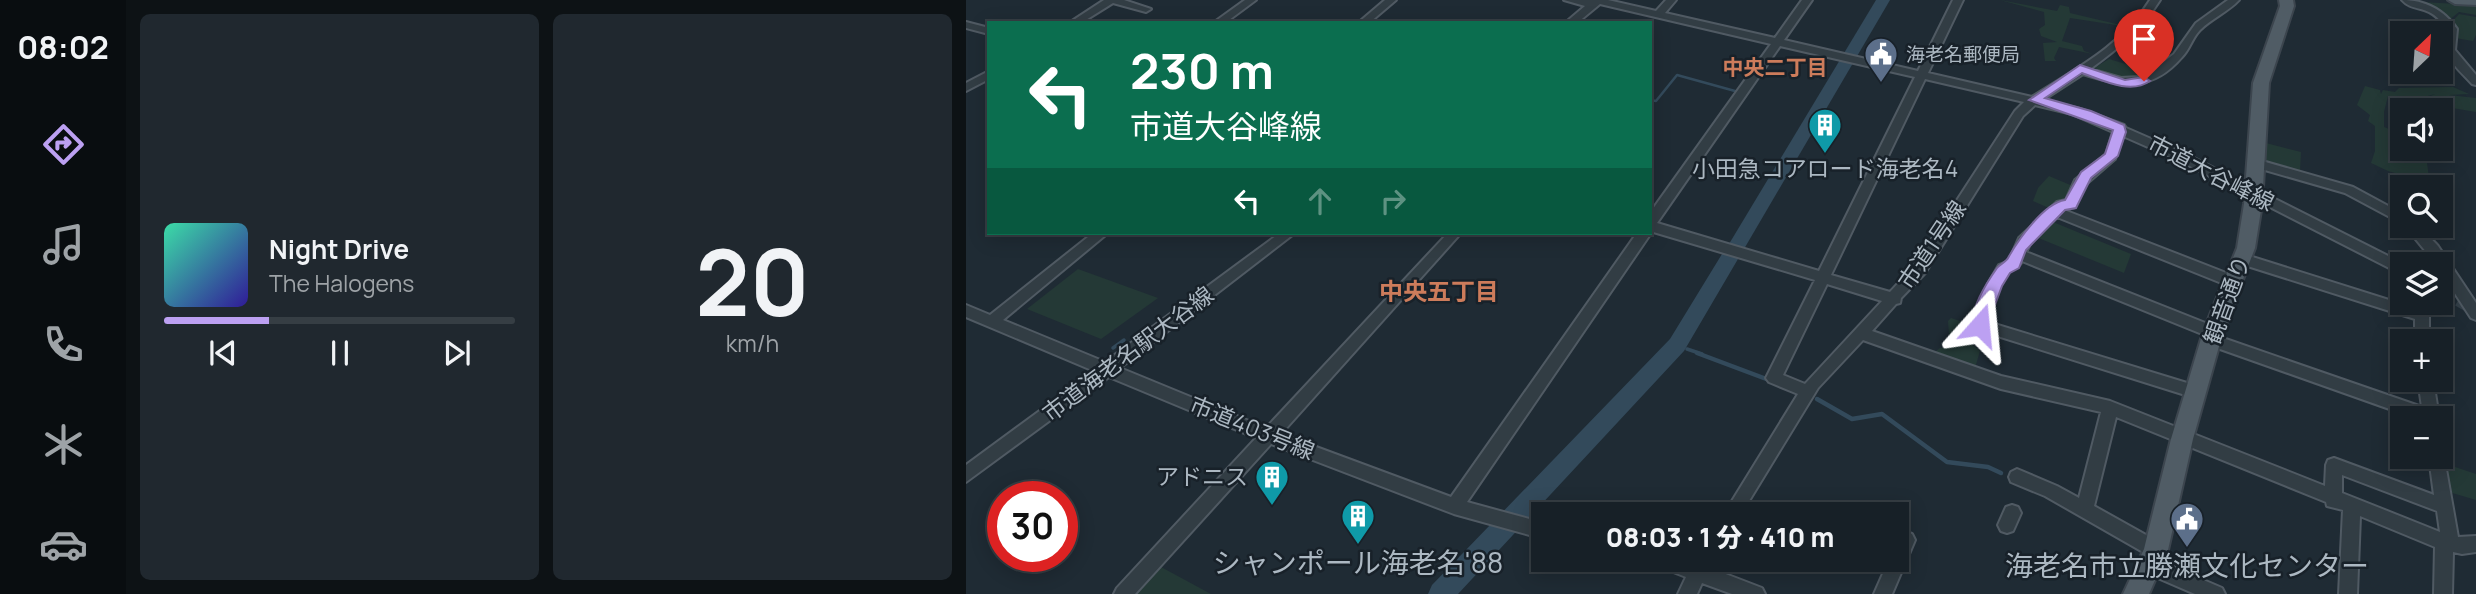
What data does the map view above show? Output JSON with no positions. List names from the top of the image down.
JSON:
{
  "streets": {
    "main road": ["観音通り"],
    "street": [
      "市道大谷峰線",
      "市道1号線",
      "市道海老名駅大谷線",
      "市道403号線"
    ]
  },
  "crossings": [
    ["市道大谷峰線", "市道1号線"],
    ["市道大谷峰線", "観音通り"],
    ["市道海老名駅大谷線", "市道403号線"]
  ],
  "districts": ["中央二丁目", "中央五丁目"],
  "places": {
    "public building": ["海老名郵便局", "海老名市立勝瀬文化センター"],
    "building": ["小田急コアロード海老名4", "アドニス", "シャンポール海老名'88"]
  },
  "north": "top right",
  "page": {
    "tabs": "08:02",
    "tile": ["20", "km/h"],
    "map_buttons": ["+", "−"],
    "turn": ["230 m", "市道大谷峰線"],
    "song": ["Night Drive", "The Halogens"],
    "limit": "30",
    "trip": "08:03 · 1 分 · 410 m"
  }
}
